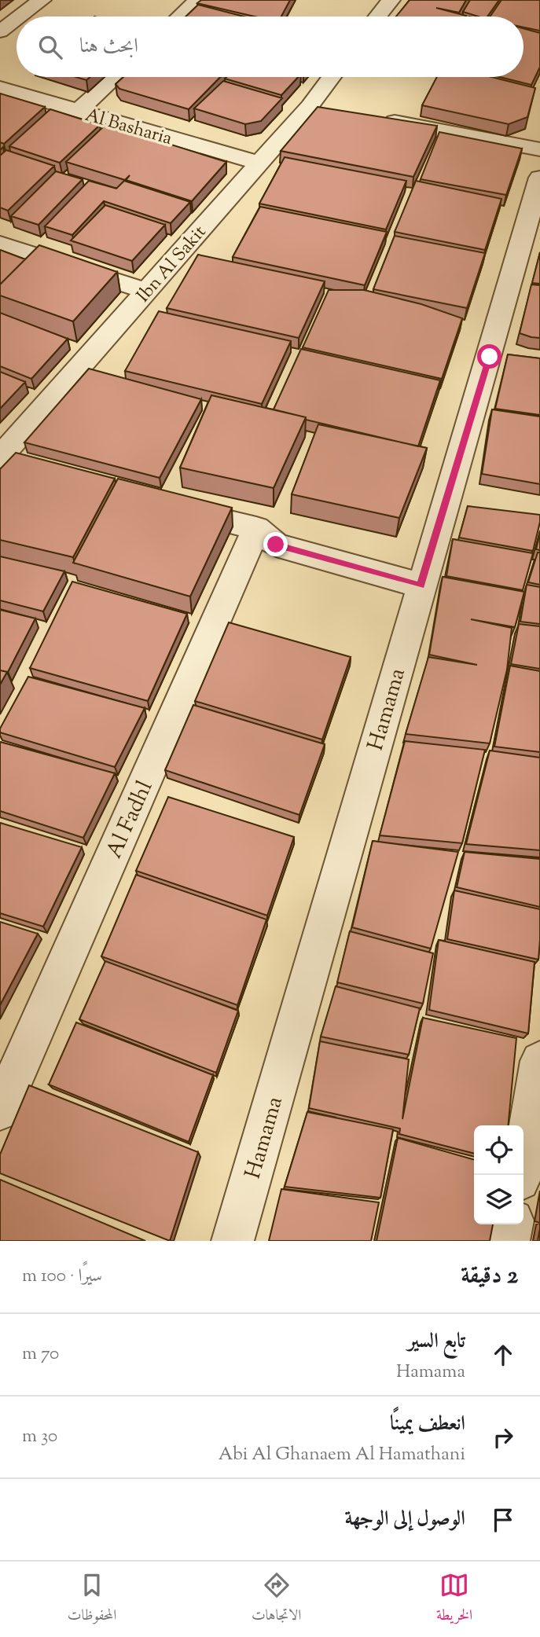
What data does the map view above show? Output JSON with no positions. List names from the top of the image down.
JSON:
{
  "streets": {
    "street": [
      "Al Basharia",
      "Ibn Al Sakit",
      "Hamama",
      "Al Fadhl"
    ]
  },
  "crossings": [
    ["Al Basharia", "Ibn Al Sakit"]
  ],
  "page": {
    "search": "ابحث هنا",
    "heading": ["2 دقيقة", "سيرًا · 100 m"],
    "list": [
      ["تابع السير", "Hamama", "70 m"],
      ["انعطف يمينًا", "Abi Al Ghanaem Al Hamathani", "30 m"],
      "الوصول إلى الوجهة"
    ],
    "nav": ["الخريطة", "الاتجاهات", "المحفوظات"]
  }
}
